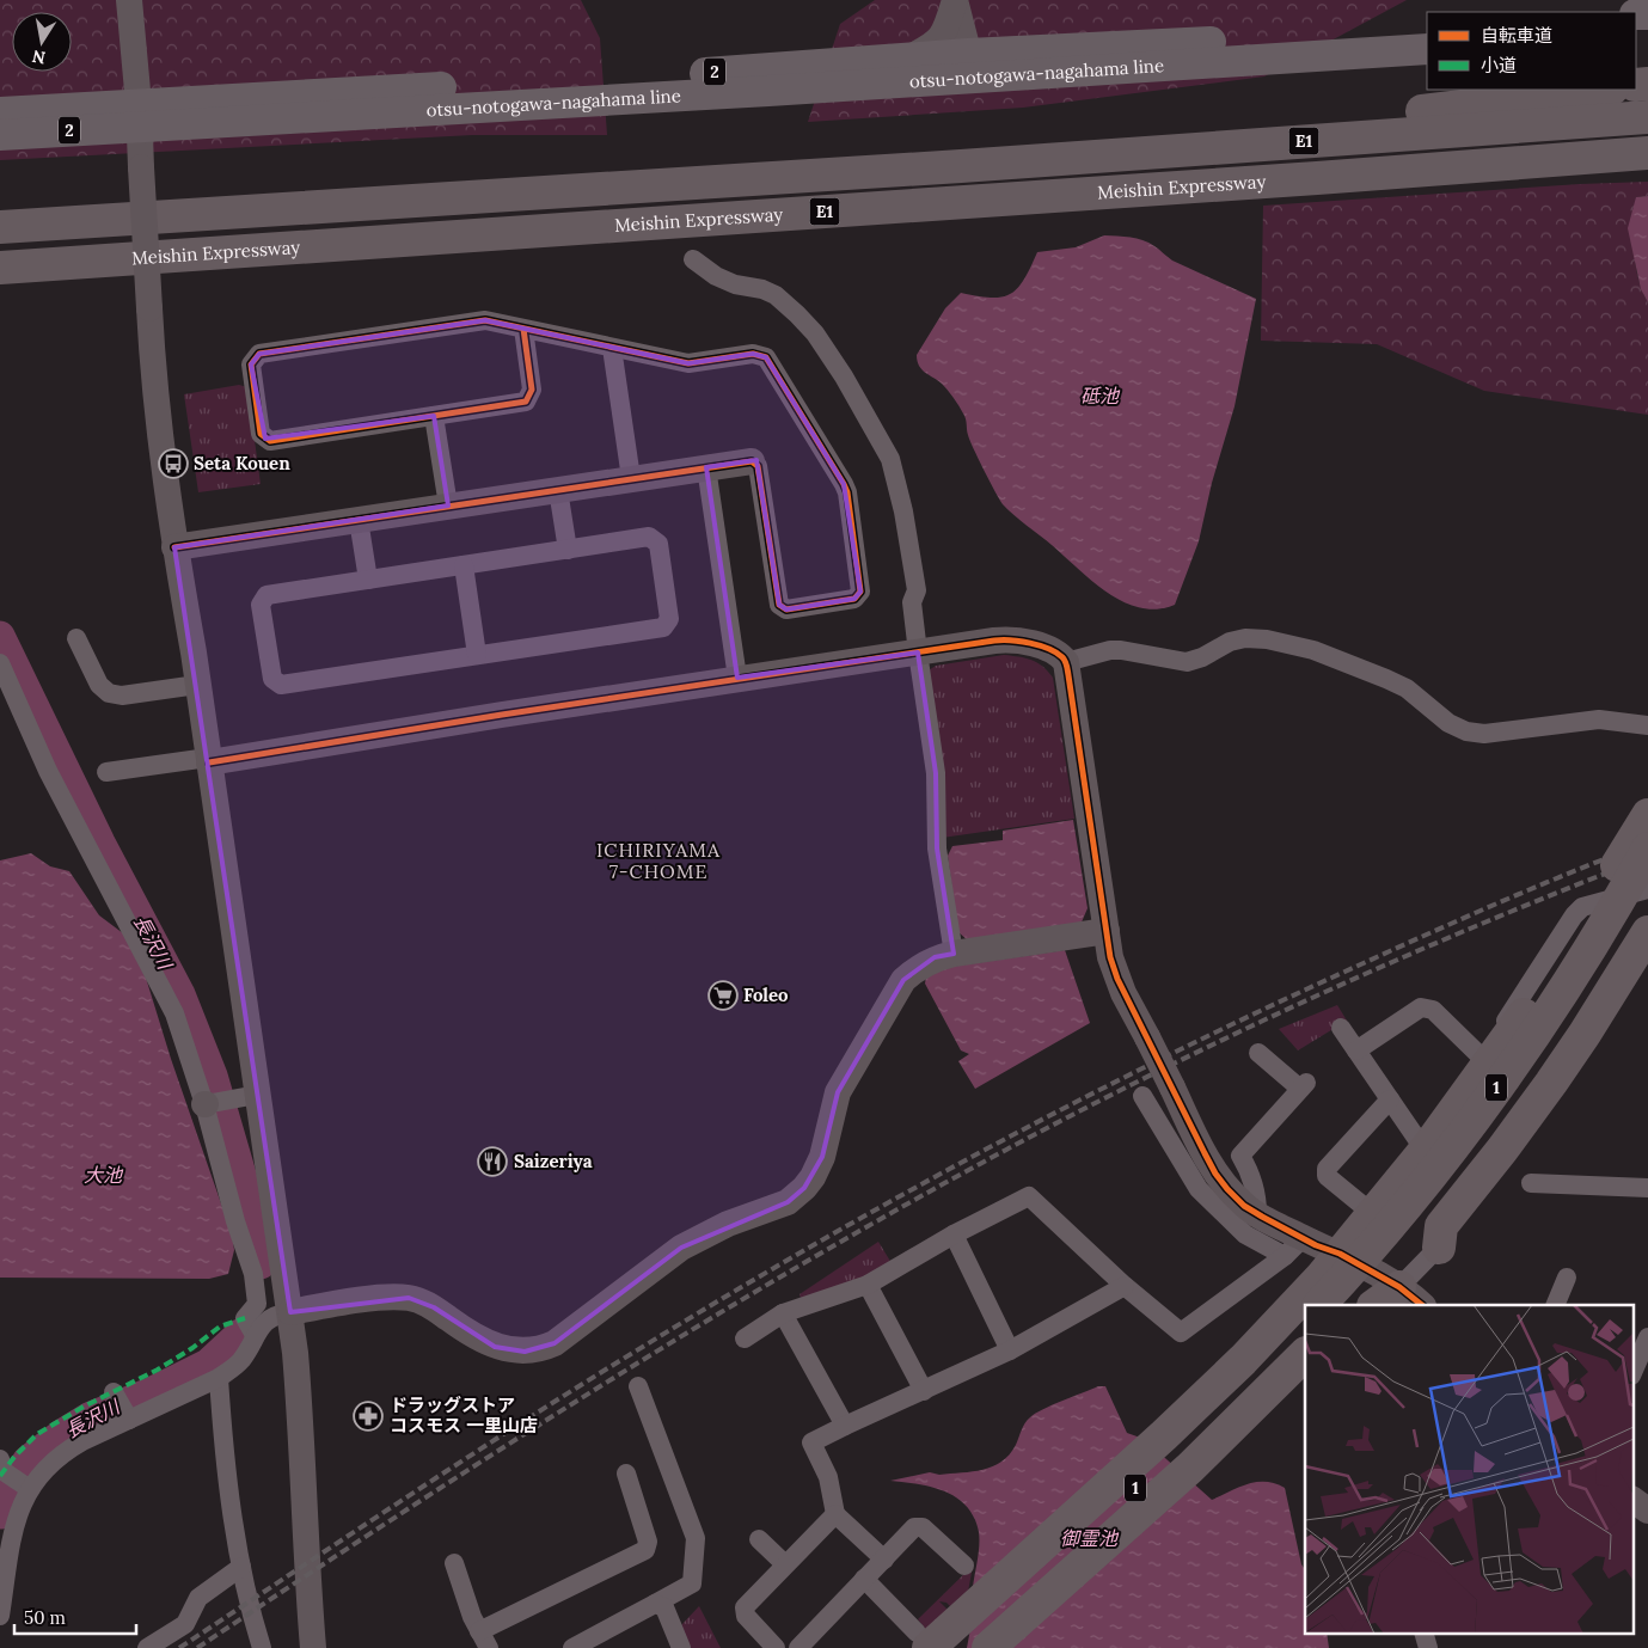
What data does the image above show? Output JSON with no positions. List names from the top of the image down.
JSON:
{
  "streets": {
    "highway": ["E1", "Meishin Expressway", "1"],
    "main road": ["2", "otsu-notogawa-nagahama line"]
  },
  "districts": ["ICHIRIYAMA 7-CHOME"],
  "water": [
    "砥池",
    "長沢川",
    "大池",
    "御霊池"
  ],
  "places": {
    "bus stop": ["Seta Kouen"],
    "supermarket": ["Foleo"],
    "restaurant": ["Saizeriya"],
    "pharmacy": ["ドラッグストア コスモス 一里山店"]
  },
  "legend": ["自転車道", "小道"],
  "scale_bar": "50 m",
  "north": "bottom"
}
